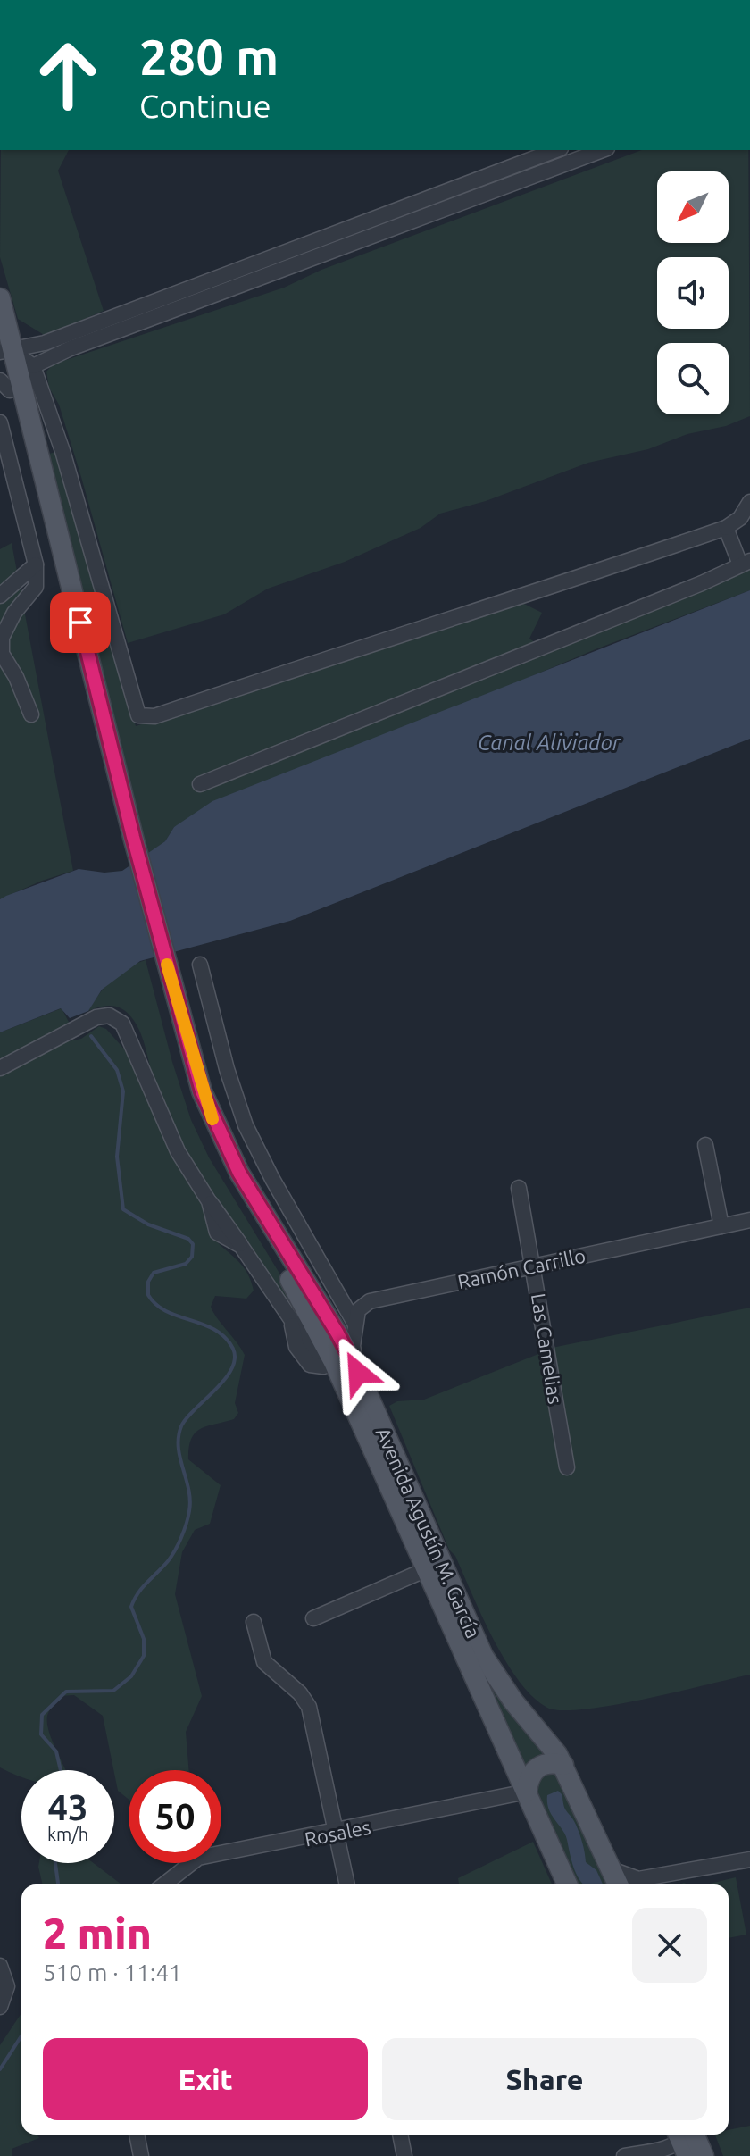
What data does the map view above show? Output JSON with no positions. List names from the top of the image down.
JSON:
{
  "streets": {
    "main road": ["Avenida Agustín M. García"],
    "street": ["Ramón Carrillo", "Las Camelias", "Rosales"]
  },
  "crossings": [
    ["Ramón Carrillo", "Las Camelias"],
    ["Avenida Agustín M. García", "Rosales"]
  ],
  "water": ["Canal Aliviador"],
  "north": "bottom left",
  "page": {
    "turn": ["280 m", "Continue"],
    "speed": "43 km/h",
    "limit": "50",
    "heading": ["2 min", "510 m · 11:41"],
    "buttons": ["Exit", "Share"]
  }
}
